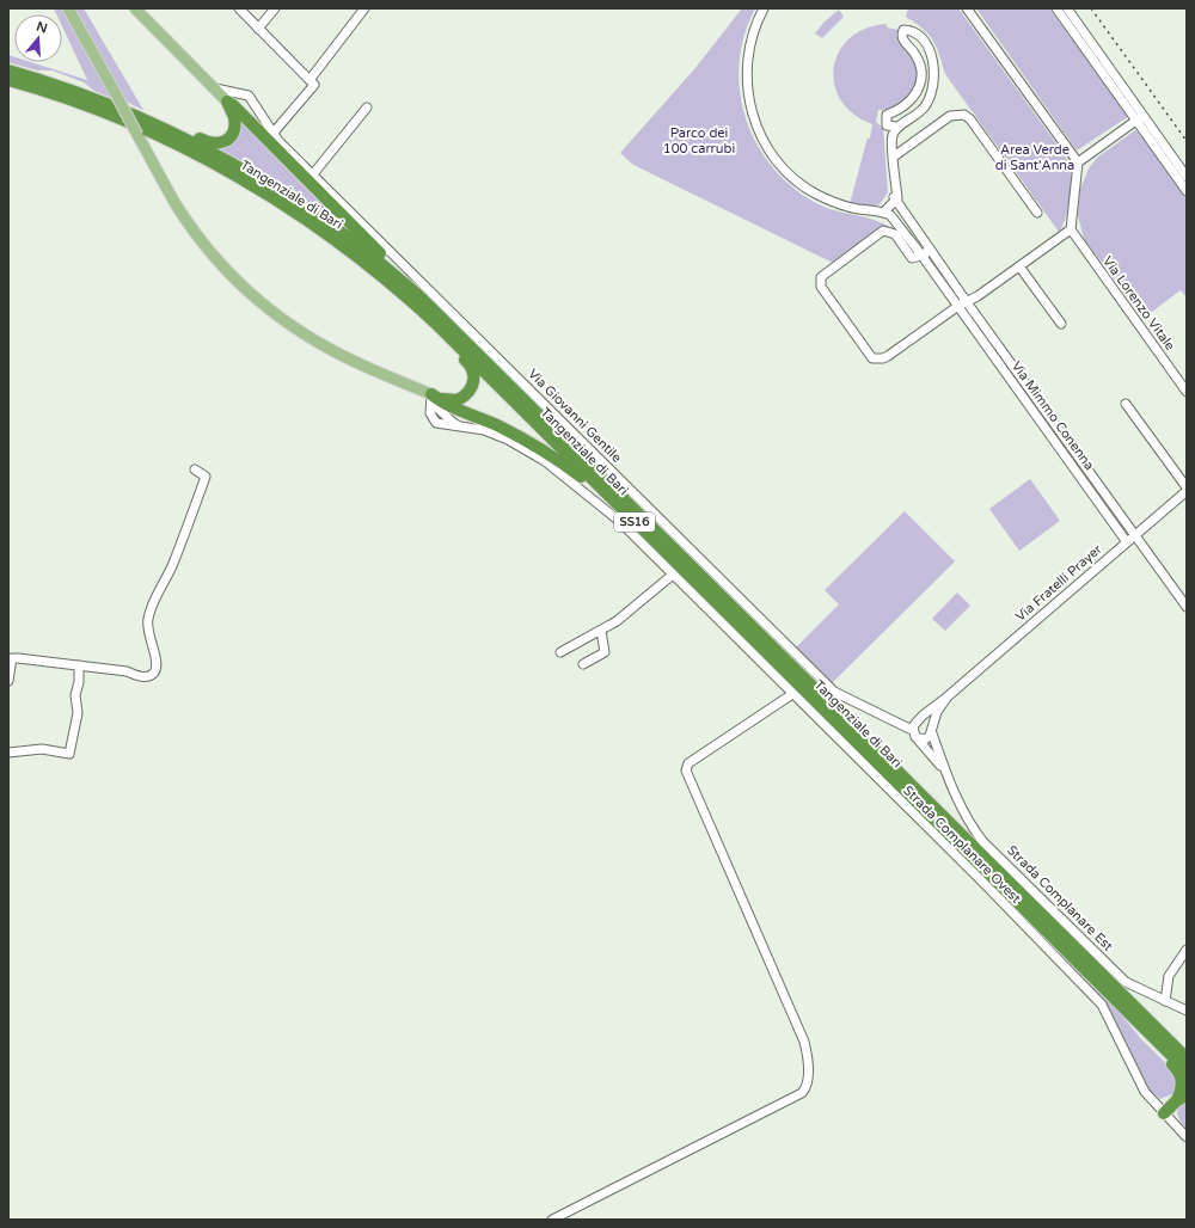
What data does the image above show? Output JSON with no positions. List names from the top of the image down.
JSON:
{
  "streets": {
    "highway": ["Tangenziale di Bari", "SS16"],
    "street": [
      "Via Lorenzo Vitale",
      "Via Giovanni Gentile",
      "Via Mimmo Conenna",
      "Via Fratelli Prayer",
      "Strada Complanare Ovest",
      "Strada Complanare Est"
    ]
  },
  "crossings": [
    ["Tangenziale di Bari", "SS16"],
    ["Via Giovanni Gentile", "Via Fratelli Prayer"],
    ["Via Giovanni Gentile", "Strada Complanare Est"],
    ["Via Mimmo Conenna", "Via Fratelli Prayer"],
    ["SS16", "Strada Complanare Ovest"],
    ["Via Fratelli Prayer", "Strada Complanare Est"]
  ],
  "parks": ["Parco dei 100 carrubi", "Area Verde di Sant'Anna"],
  "north": "top"
}
